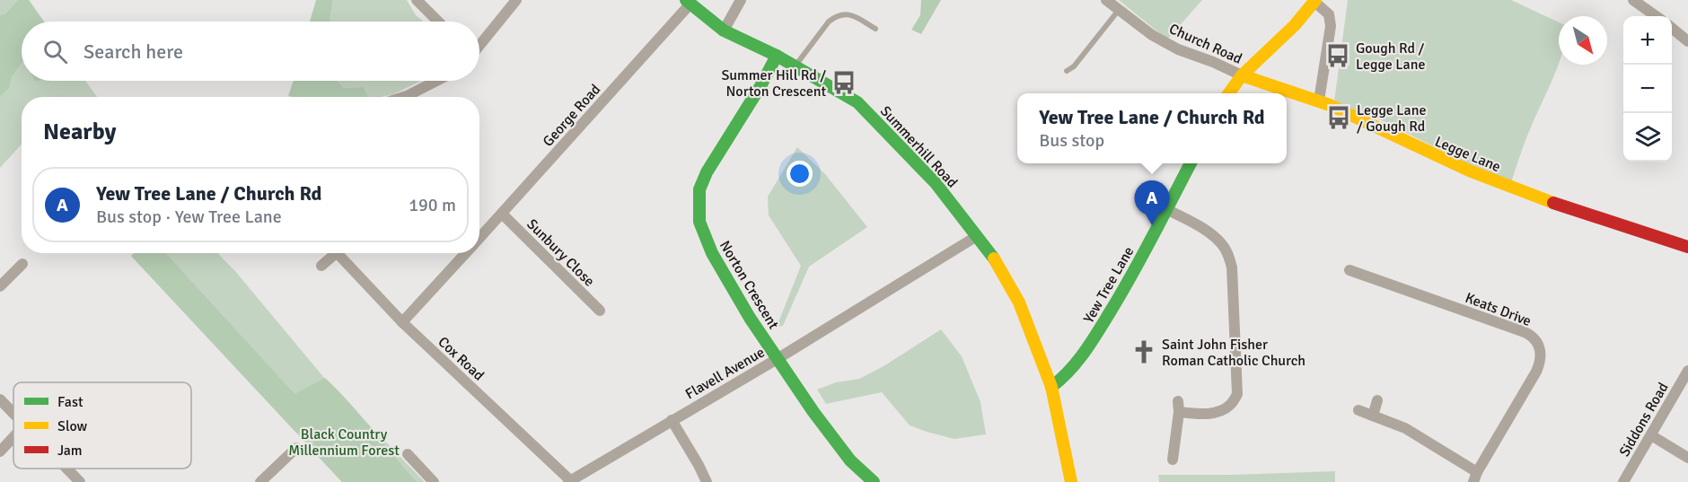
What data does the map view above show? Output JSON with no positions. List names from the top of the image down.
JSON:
{
  "streets": {
    "main road": [
      "Summerhill Road",
      "Legge Lane",
      "Norton Crescent",
      "Yew Tree Lane"
    ],
    "street": [
      "Church Road",
      "George Road",
      "Sunbury Close",
      "Keats Drive",
      "Cox Road",
      "Flavell Avenue",
      "Siddons Road"
    ]
  },
  "crossings": [
    ["Church Road", "Legge Lane"],
    ["George Road", "Summerhill Road"],
    ["George Road", "Sunbury Close"],
    ["George Road", "Cox Road"],
    ["Summerhill Road", "Norton Crescent"],
    ["Summerhill Road", "Yew Tree Lane"],
    ["Summerhill Road", "Flavell Avenue"],
    ["Norton Crescent", "Flavell Avenue"],
    ["Cox Road", "Flavell Avenue"]
  ],
  "parks": ["Black Country Millennium Forest"],
  "places": {
    "bus stop": ["Gough Rd / Legge Lane", "Summer Hill Rd / Norton Crescent", "Legge Lane / Gough Rd"],
    "church": ["Saint John Fisher Roman Catholic Church"]
  },
  "legend": ["Fast", "Slow", "Jam"],
  "north": "bottom right",
  "page": {
    "map_buttons": ["+", "−"],
    "search": "Search here",
    "popup": ["Yew Tree Lane / Church Rd", "Bus stop"],
    "heading": "Nearby",
    "list": [
      {
        "mark": "A",
        "name": "Yew Tree Lane / Church Rd",
        "note": "Bus stop · Yew Tree Lane",
        "value": "190 m"
      }
    ],
    "pins": "A"
  }
}
